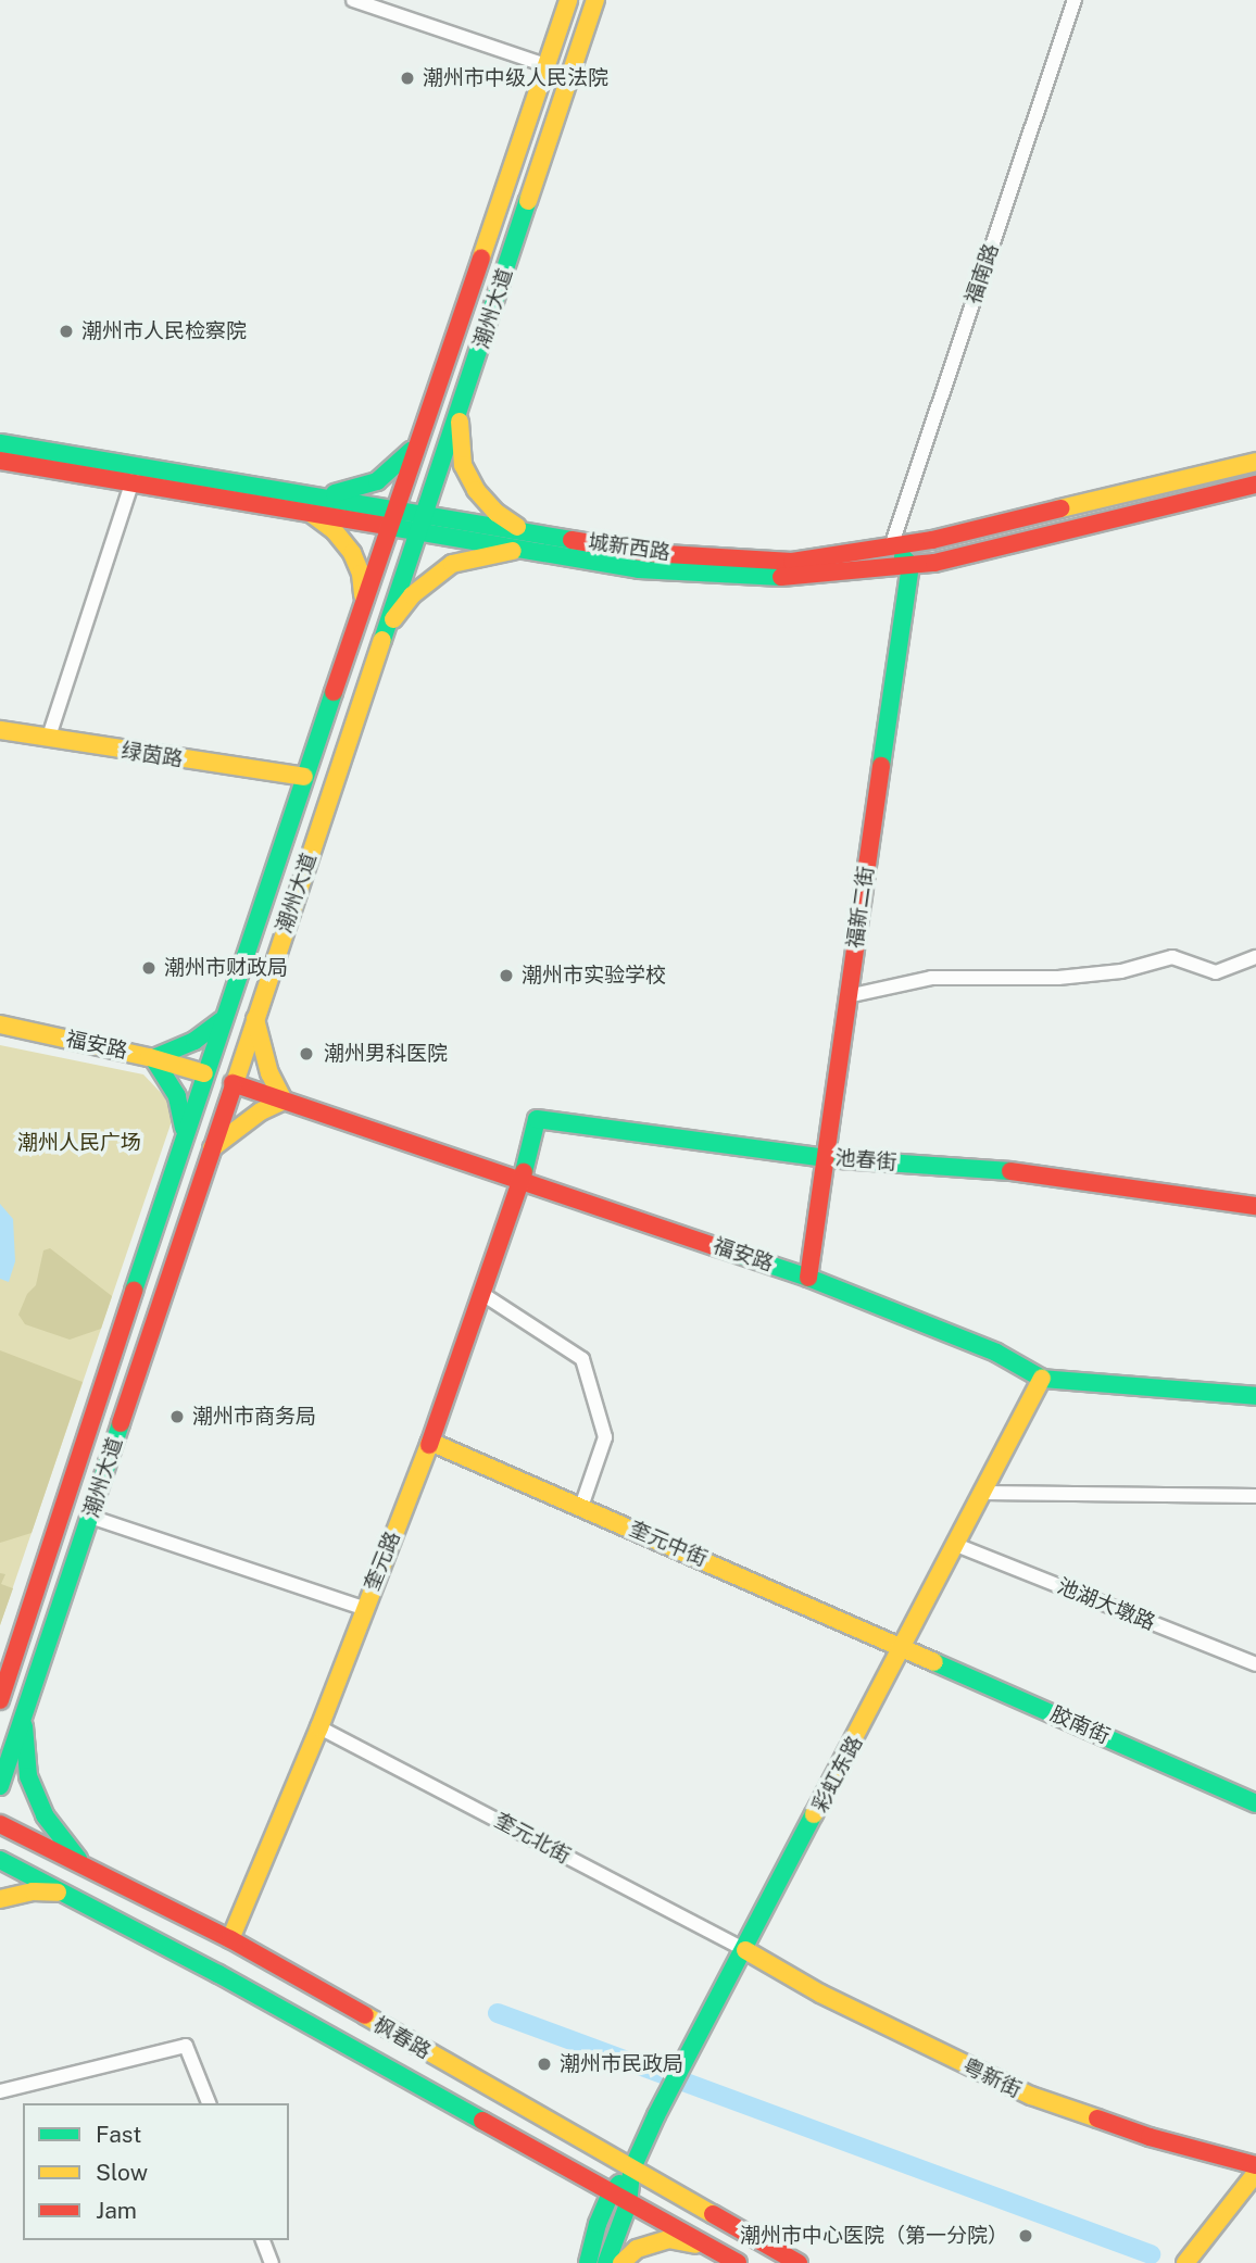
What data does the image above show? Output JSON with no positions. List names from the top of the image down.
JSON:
{
  "streets": {
    "main road": [
      "潮州大道",
      "城新西路",
      "绿茵路",
      "福新二街",
      "福安路",
      "池春街",
      "奎元中街",
      "奎元路",
      "胶南街",
      "彩虹东路",
      "枫春路",
      "粤新街"
    ],
    "street": ["福南路", "池湖大墩路", "奎元北街"]
  },
  "crossings": [
    ["福南路", "城新西路"],
    ["潮州大道", "城新西路"],
    ["潮州大道", "绿茵路"],
    ["潮州大道", "福安路"],
    ["城新西路", "福新二街"],
    ["福新二街", "福安路"],
    ["福新二街", "池春街"],
    ["福安路", "池春街"],
    ["福安路", "奎元路"],
    ["福安路", "彩虹东路"],
    ["池春街", "奎元路"],
    ["奎元中街", "奎元路"],
    ["奎元中街", "胶南街"],
    ["奎元中街", "彩虹东路"],
    ["奎元路", "奎元北街"],
    ["奎元路", "枫春路"],
    ["池湖大墩路", "彩虹东路"],
    ["胶南街", "彩虹东路"],
    ["彩虹东路", "奎元北街"],
    ["彩虹东路", "枫春路"],
    ["彩虹东路", "粤新街"],
    ["奎元北街", "粤新街"]
  ],
  "parks": ["潮州人民广场"],
  "places": [
    "潮州市中级人民法院",
    "潮州市人民检察院",
    "潮州市财政局",
    "潮州市实验学校",
    "潮州男科医院",
    "潮州市商务局",
    "潮州市民政局",
    "潮州市中心医院（第一分院）"
  ],
  "legend": ["Fast", "Slow", "Jam"]
}
